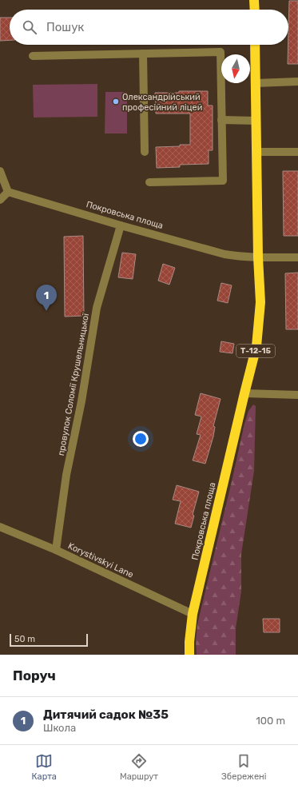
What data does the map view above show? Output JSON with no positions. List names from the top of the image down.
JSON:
{
  "streets": {
    "highway": ["Покровська площа", "Т-12-15"],
    "street": ["провулок Соломії Крушельницької", "Korystivskyi Lane"]
  },
  "crossings": [
    ["Покровська площа", "провулок Соломії Крушельницької"],
    ["Покровська площа", "Korystivskyi Lane"],
    ["провулок Соломії Крушельницької", "Korystivskyi Lane"]
  ],
  "places": ["Олександрійський професійний ліцей"],
  "scale_bar": "50 m",
  "north": "bottom",
  "page": {
    "search": "Пошук",
    "pins": "1",
    "scale": "50 m",
    "heading": "Поруч",
    "list": [
      {
        "mark": "1",
        "name": "Дитячий садок №35",
        "note": "Школа",
        "value": "100 m"
      }
    ],
    "nav": ["Карта", "Маршрут", "Збережені"]
  }
}
